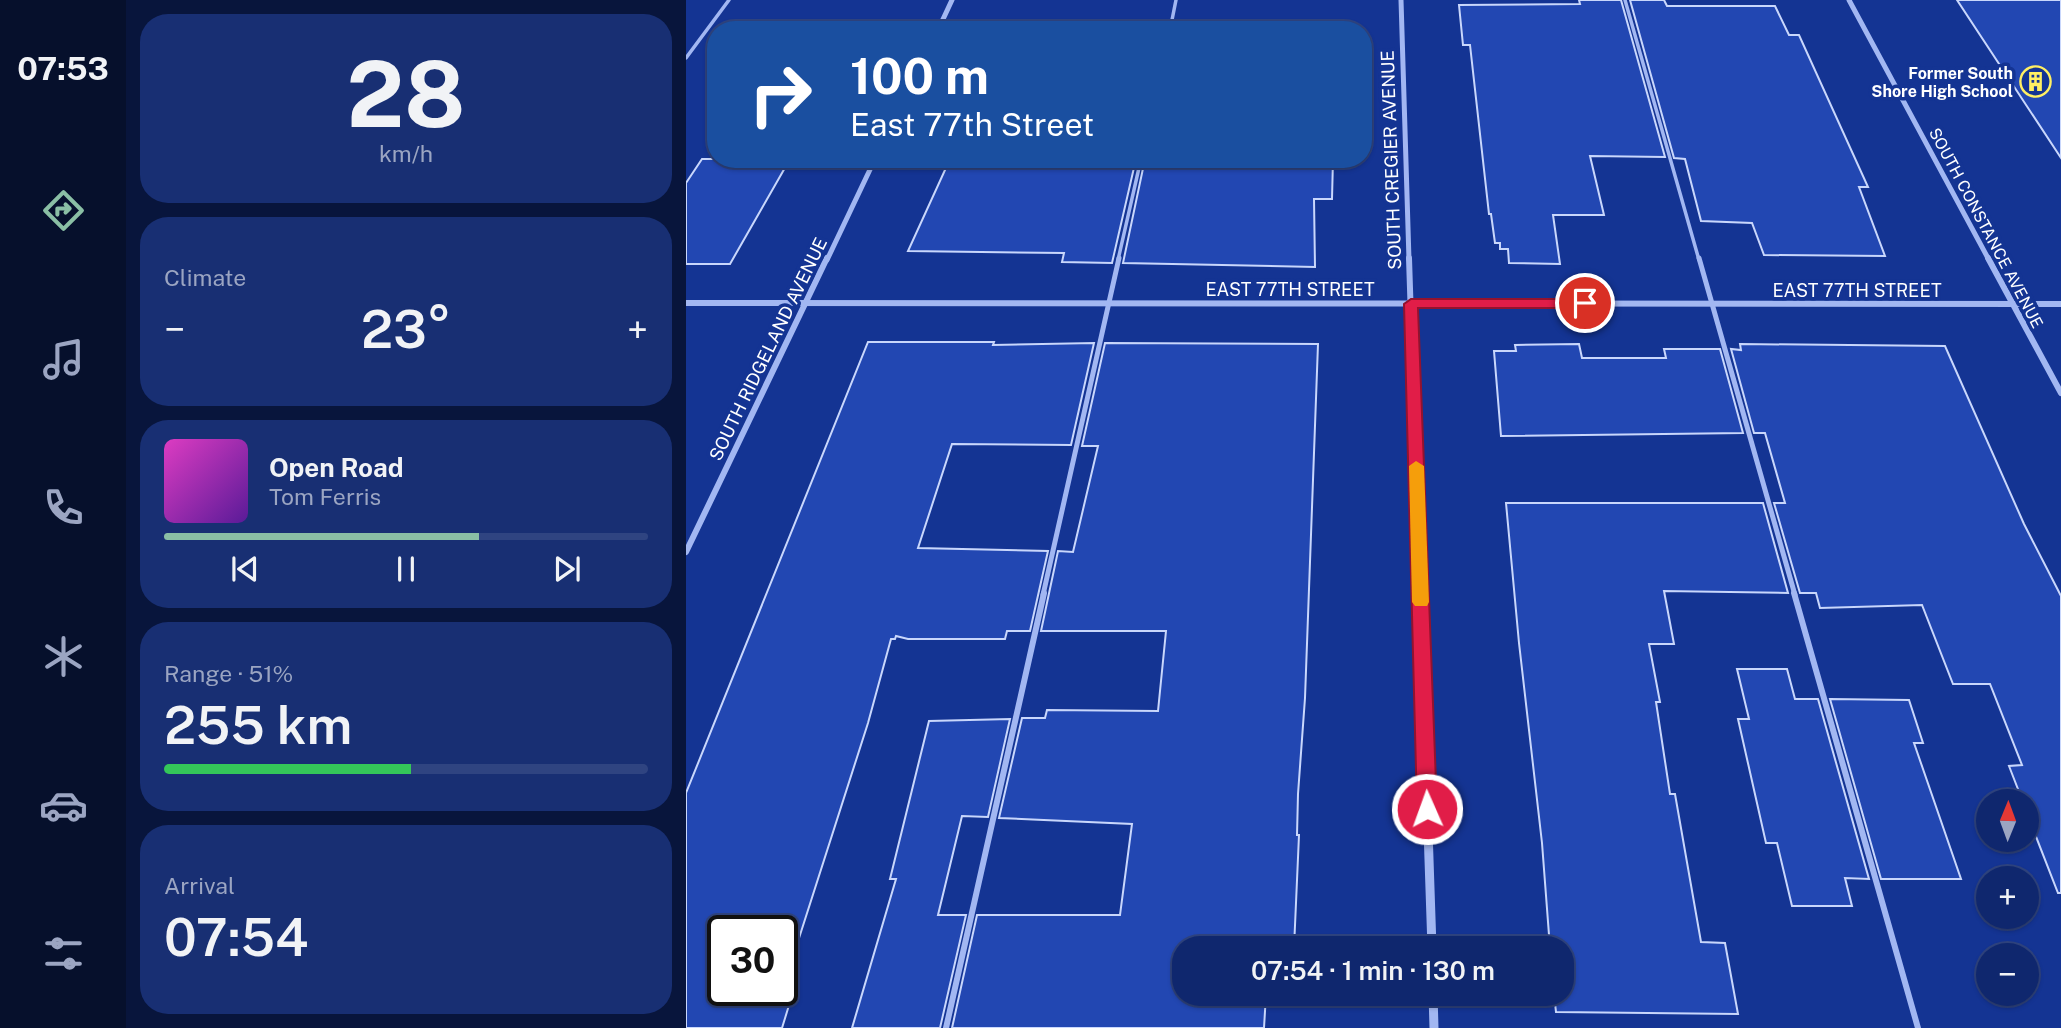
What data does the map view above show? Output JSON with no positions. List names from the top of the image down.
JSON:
{
  "streets": {
    "street": [
      "SOUTH CREGIER AVENUE",
      "SOUTH CONSTANCE AVENUE",
      "EAST 77TH STREET",
      "SOUTH RIDGELAND AVENUE"
    ]
  },
  "crossings": [
    ["SOUTH CREGIER AVENUE", "EAST 77TH STREET"],
    ["SOUTH CONSTANCE AVENUE", "EAST 77TH STREET"],
    ["EAST 77TH STREET", "SOUTH RIDGELAND AVENUE"]
  ],
  "places": {
    "building": ["Former South Shore High School"]
  },
  "north": "top",
  "page": {
    "tabs": "07:53",
    "tile": [
      ["28", "km/h"],
      "Climate",
      ["Range · 51%", "255 km"],
      ["Arrival", "07:54"]
    ],
    "turn": ["100 m", "East 77th Street"],
    "heat": ["−", "23°", "+"],
    "song": ["Open Road", "Tom Ferris"],
    "map_buttons": ["+", "−"],
    "limit": "30",
    "trip": "07:54 · 1 min · 130 m"
  }
}
